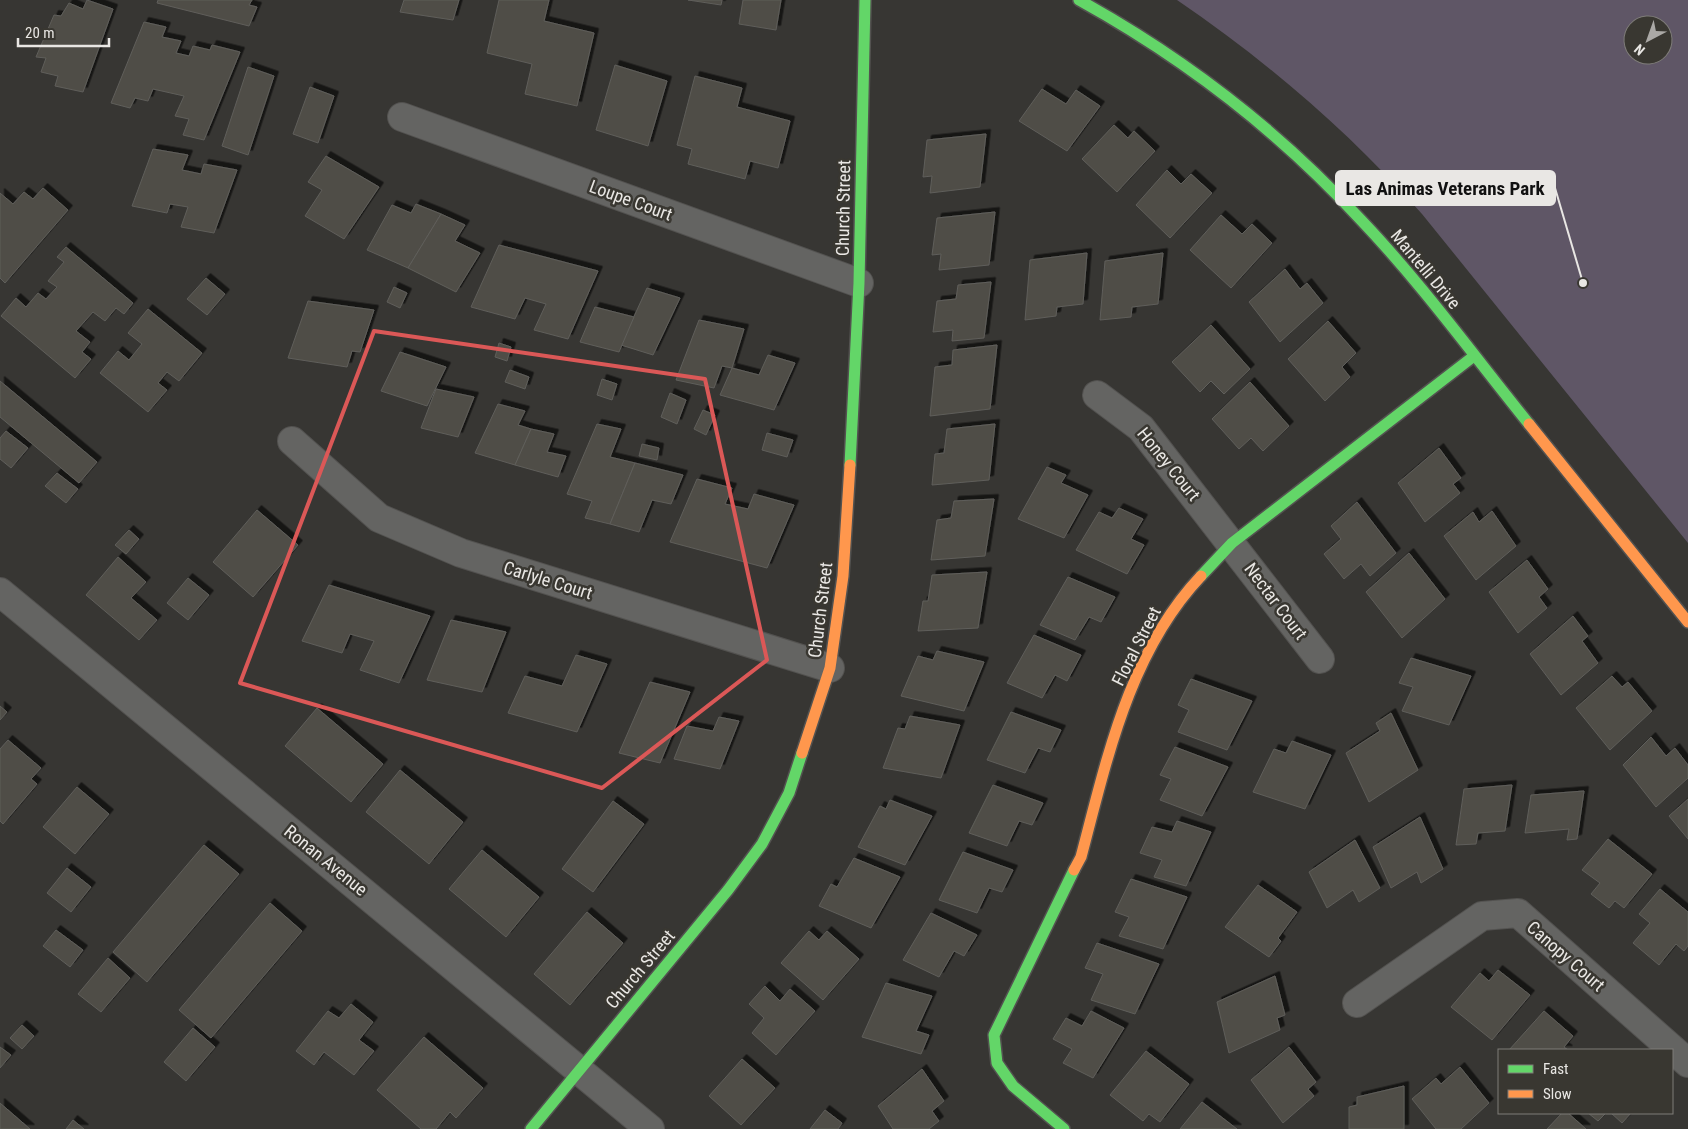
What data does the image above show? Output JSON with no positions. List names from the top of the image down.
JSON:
{
  "streets": {
    "street": [
      "Loupe Court",
      "Church Street",
      "Mantelli Drive",
      "Honey Court",
      "Carlyle Court",
      "Nectar Court",
      "Floral Street",
      "Ronan Avenue",
      "Canopy Court"
    ]
  },
  "crossings": [
    ["Loupe Court", "Church Street"],
    ["Church Street", "Carlyle Court"],
    ["Church Street", "Ronan Avenue"],
    ["Mantelli Drive", "Floral Street"],
    ["Honey Court", "Nectar Court"],
    ["Honey Court", "Floral Street"],
    ["Nectar Court", "Floral Street"]
  ],
  "places": ["Las Animas Veterans Park"],
  "legend": ["Fast", "Slow"],
  "scale_bar": "20 m",
  "north": "bottom left"
}
